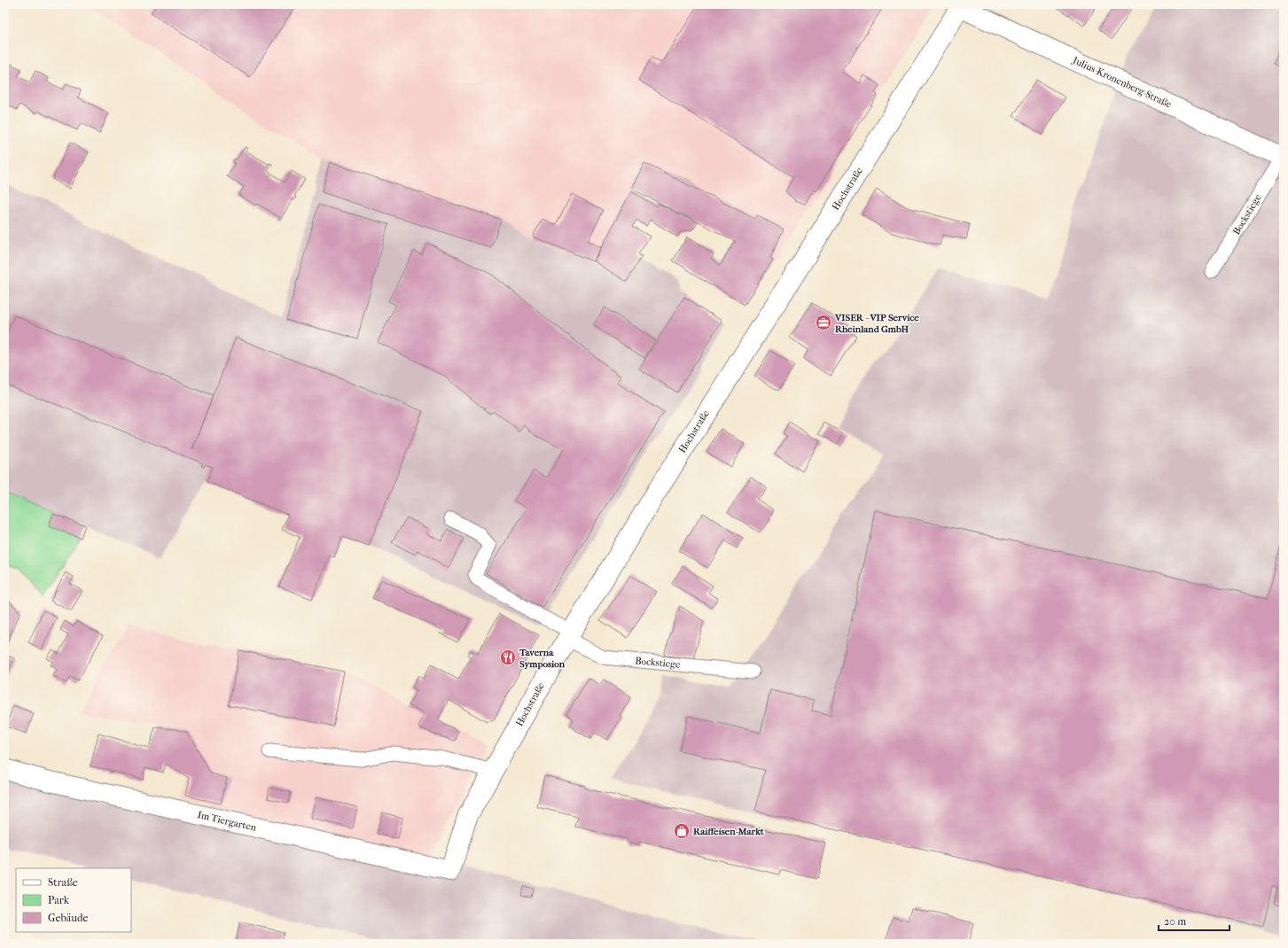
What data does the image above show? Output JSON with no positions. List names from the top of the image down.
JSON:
{
  "streets": {
    "street": ["Julius-Kronenberg-Straße", "Hochstraße", "Im Tiergarten"],
    "lane": ["Bockstiege"]
  },
  "crossings": [
    ["Julius-Kronenberg-Straße", "Hochstraße"],
    ["Julius-Kronenberg-Straße", "Bockstiege"],
    ["Hochstraße", "Bockstiege"],
    ["Hochstraße", "Im Tiergarten"]
  ],
  "places": {
    "office": ["VISER - VIP Service Rheinland GmbH"],
    "restaurant": ["Taverna Symposion"],
    "shop": ["Raiffeisen-Markt"]
  },
  "legend": ["Straße", "Park", "Gebäude"],
  "scale_bar": "20 m"
}
